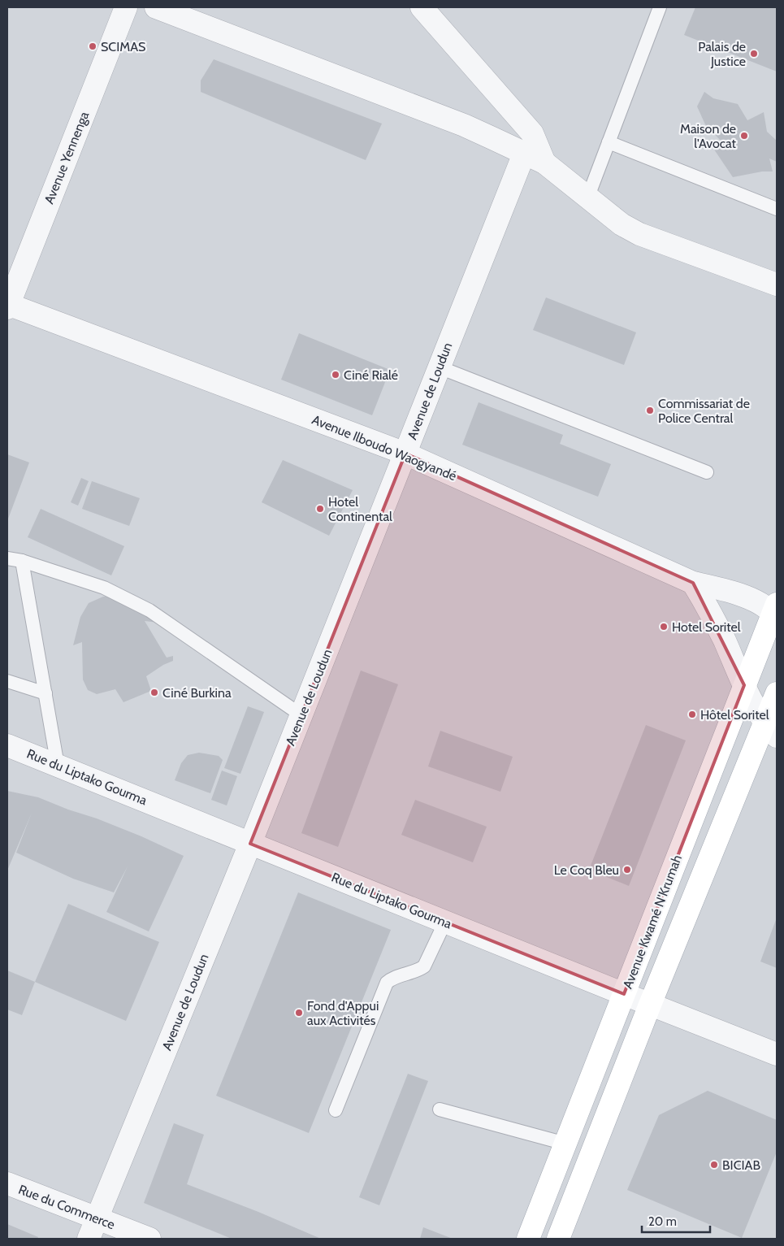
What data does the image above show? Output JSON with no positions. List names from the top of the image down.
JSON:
{
  "streets": {
    "main road": ["Avenue Kwamé N'Krumah"],
    "street": [
      "Avenue Yennenga",
      "Avenue de Loudun",
      "Avenue Ilboudo Waogyandé",
      "Rue du Liptako Gourma",
      "Rue du Commerce"
    ]
  },
  "crossings": [
    ["Avenue Yennenga", "Avenue Ilboudo Waogyandé"],
    ["Avenue de Loudun", "Avenue Ilboudo Waogyandé"],
    ["Avenue de Loudun", "Rue du Liptako Gourma"],
    ["Avenue de Loudun", "Rue du Commerce"],
    ["Avenue Ilboudo Waogyandé", "Avenue Kwamé N'Krumah"],
    ["Rue du Liptako Gourma", "Avenue Kwamé N'Krumah"]
  ],
  "places": [
    "SCIMAS",
    "Palais de Justice",
    "Maison de l'Avocat",
    "Ciné Rialé",
    "Commissariat de Police Central",
    "Hotel Continental",
    "Hotel Soritel",
    "Ciné Burkina",
    "Hôtel Soritel",
    "Le Coq Bleu",
    "Fond d'Appui aux Activités",
    "BICIAB"
  ],
  "scale_bar": "20 m"
}
